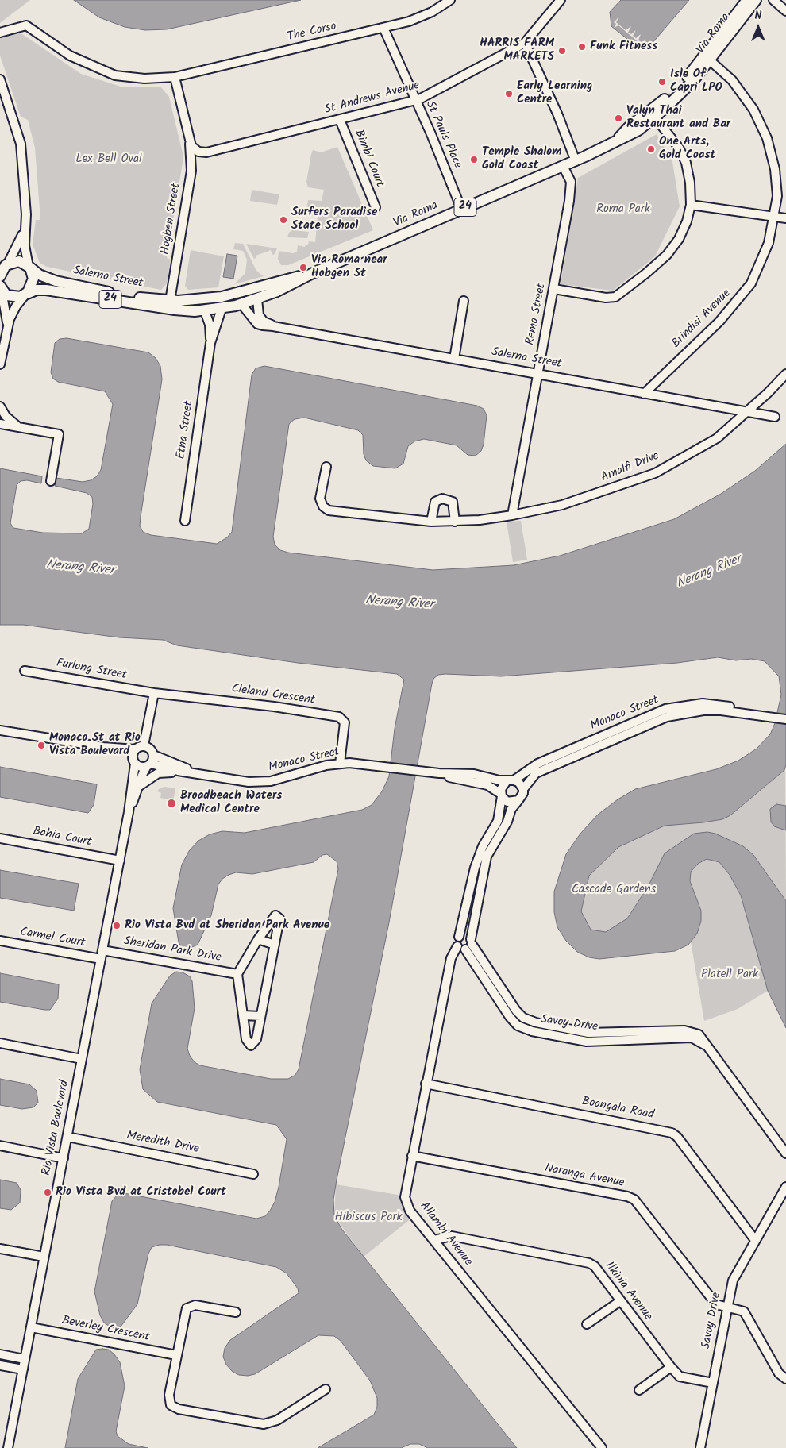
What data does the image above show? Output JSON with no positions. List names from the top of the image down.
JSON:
{
  "streets": {
    "main road": ["Via Roma", "24", "Salerno Street"],
    "street": [
      "The Corso",
      "St Andrews Avenue",
      "St Pauls Place",
      "Bimbi Court",
      "Hogben Street",
      "Remo Street",
      "Brindisi Avenue",
      "Etna Street",
      "Amalfi Drive",
      "Furlong Street",
      "Cleland Crescent",
      "Monaco Street",
      "Bahia Court",
      "Carmel Court",
      "Sheridan Park Drive",
      "Savoy Drive",
      "Boongala Road",
      "Rio Vista Boulevard",
      "Meredith Drive",
      "Naranga Avenue",
      "Allambi Avenue",
      "Ilkinia Avenue",
      "Beverley Crescent"
    ]
  },
  "crossings": [
    ["The Corso", "St Pauls Place"],
    ["Via Roma", "St Pauls Place"],
    ["Via Roma", "Salerno Street"],
    ["Via Roma", "Remo Street"],
    ["Via Roma", "Brindisi Avenue"],
    ["Via Roma", "Etna Street"],
    ["St Andrews Avenue", "St Pauls Place"],
    ["St Andrews Avenue", "Bimbi Court"],
    ["St Andrews Avenue", "Hogben Street"],
    ["24", "Salerno Street"],
    ["Hogben Street", "Salerno Street"],
    ["Salerno Street", "Remo Street"],
    ["Salerno Street", "Brindisi Avenue"],
    ["Salerno Street", "Etna Street"],
    ["Salerno Street", "Amalfi Drive"],
    ["Remo Street", "Amalfi Drive"],
    ["Furlong Street", "Cleland Crescent"],
    ["Cleland Crescent", "Monaco Street"],
    ["Monaco Street", "Rio Vista Boulevard"],
    ["Bahia Court", "Rio Vista Boulevard"],
    ["Carmel Court", "Rio Vista Boulevard"],
    ["Sheridan Park Drive", "Rio Vista Boulevard"],
    ["Savoy Drive", "Boongala Road"],
    ["Savoy Drive", "Naranga Avenue"],
    ["Savoy Drive", "Allambi Avenue"],
    ["Savoy Drive", "Ilkinia Avenue"],
    ["Boongala Road", "Allambi Avenue"],
    ["Rio Vista Boulevard", "Meredith Drive"],
    ["Rio Vista Boulevard", "Beverley Crescent"],
    ["Naranga Avenue", "Allambi Avenue"],
    ["Allambi Avenue", "Ilkinia Avenue"]
  ],
  "water": ["Nerang River"],
  "parks": [
    "Lex Bell Oval",
    "Roma Park",
    "Cascade Gardens",
    "Platell Park",
    "Hibiscus Park"
  ],
  "places": [
    "Funk Fitness",
    "HARRIS FARM MARKETS",
    "Isle Of Capri LPO",
    "Early Learning Centre",
    "Valyn Thai Restaurant and Bar",
    "One Arts, Gold Coast",
    "Temple Shalom Gold Coast",
    "Surfers Paradise State School",
    "Via Roma near Hobgen St",
    "Monaco St at Rio Vista Boulevard",
    "Broadbeach Waters Medical Centre",
    "Rio Vista Bvd at Sheridan Park Avenue",
    "Rio Vista Bvd at Cristobel Court"
  ],
  "north": "top"
}
